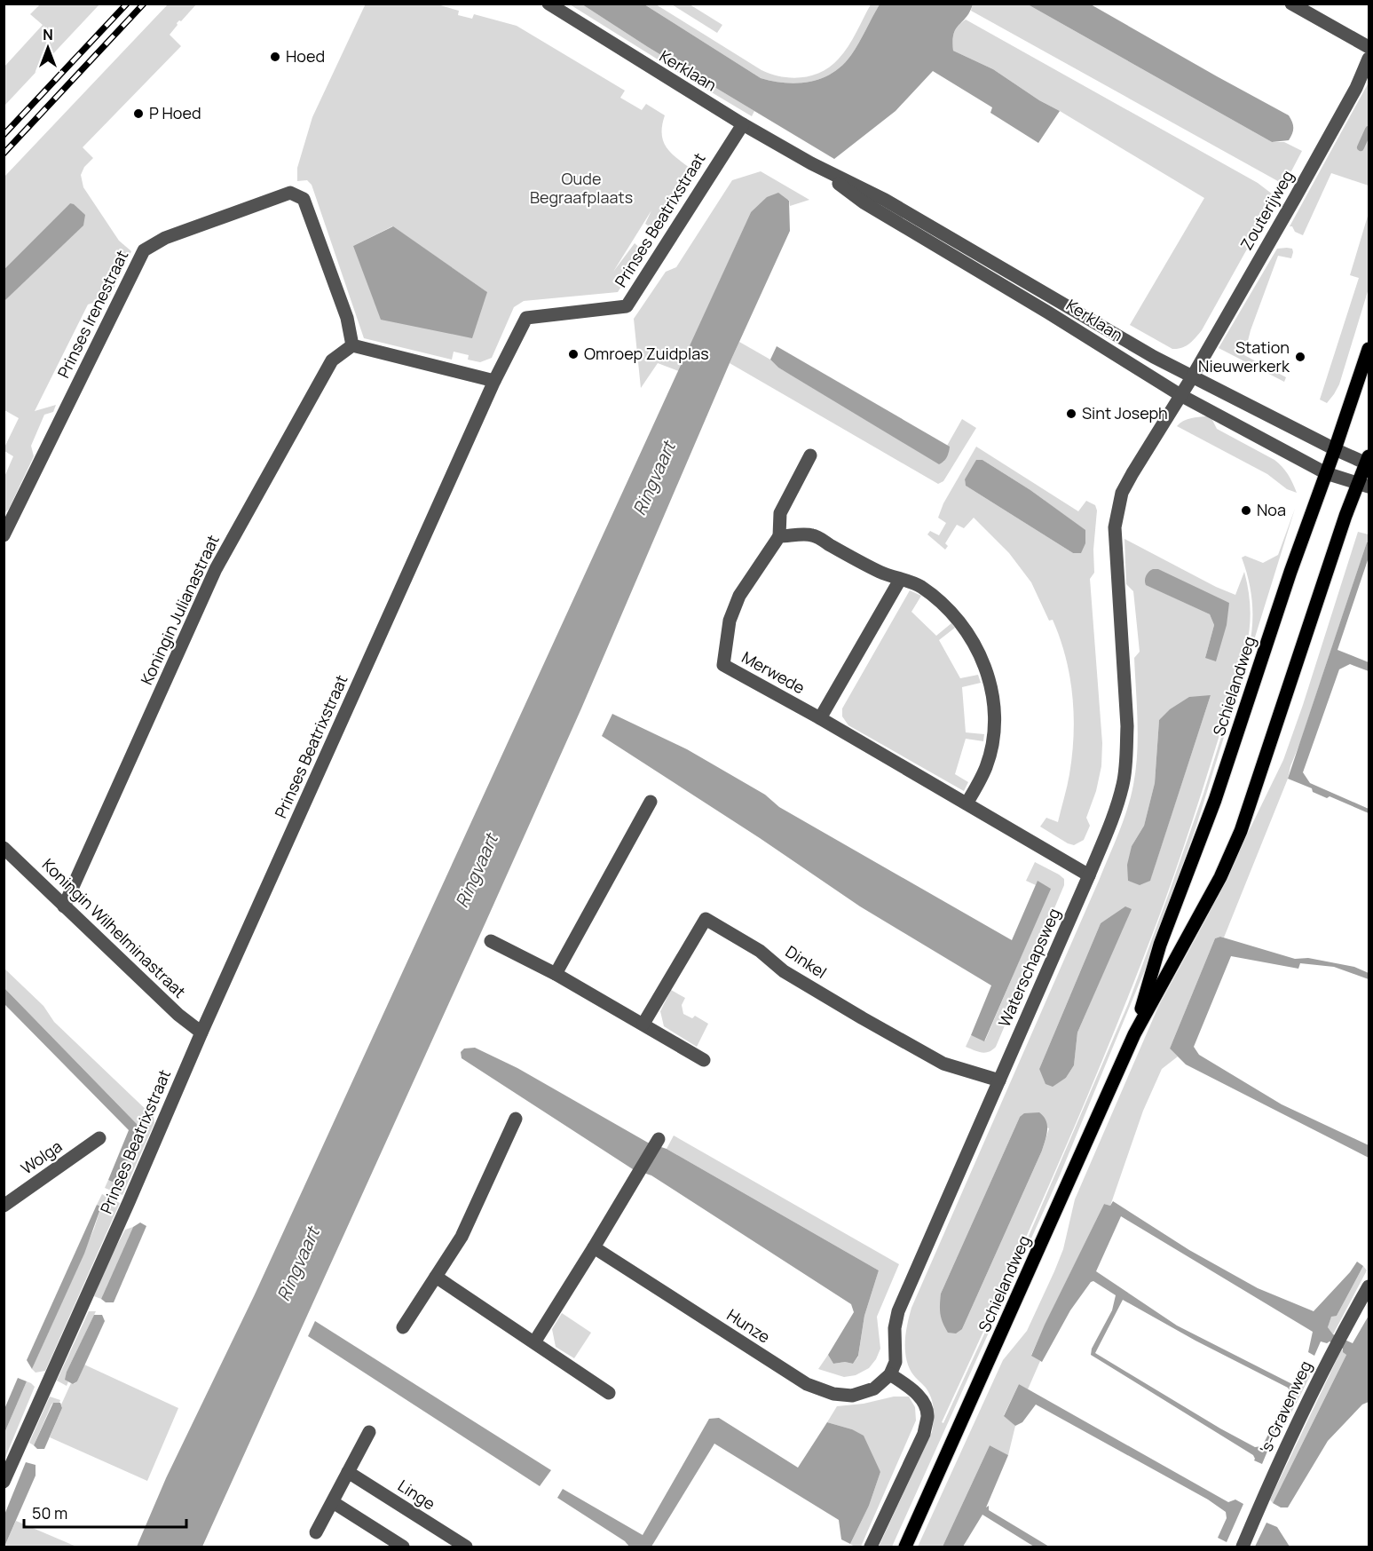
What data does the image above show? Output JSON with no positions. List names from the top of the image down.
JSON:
{
  "streets": {
    "main road": ["Schielandweg"],
    "street": [
      "Kerklaan",
      "Zouterijweg",
      "Prinses Beatrixstraat",
      "Prinses Irenestraat",
      "Koningin Julianastraat",
      "Merwede",
      "Koningin Wilhelminastraat",
      "Dinkel",
      "Waterschapsweg",
      "Wolga",
      "Hunze",
      "'s-Gravenweg",
      "Linge"
    ]
  },
  "crossings": [
    ["Kerklaan", "Zouterijweg"],
    ["Kerklaan", "Prinses Beatrixstraat"],
    ["Kerklaan", "Schielandweg"],
    ["Kerklaan", "Waterschapsweg"],
    ["Zouterijweg", "Waterschapsweg"],
    ["Prinses Beatrixstraat", "Koningin Wilhelminastraat"],
    ["Prinses Irenestraat", "Koningin Julianastraat"],
    ["Koningin Julianastraat", "Koningin Wilhelminastraat"],
    ["Merwede", "Waterschapsweg"],
    ["Dinkel", "Waterschapsweg"],
    ["Waterschapsweg", "Hunze"]
  ],
  "water": ["Ringvaart"],
  "parks": ["Oude Begraafplaats"],
  "places": [
    "Hoed",
    "P Hoed",
    "Omroep Zuidplas",
    "Station Nieuwerkerk",
    "Sint Joseph",
    "Noa"
  ],
  "scale_bar": "50 m",
  "north": "top"
}
